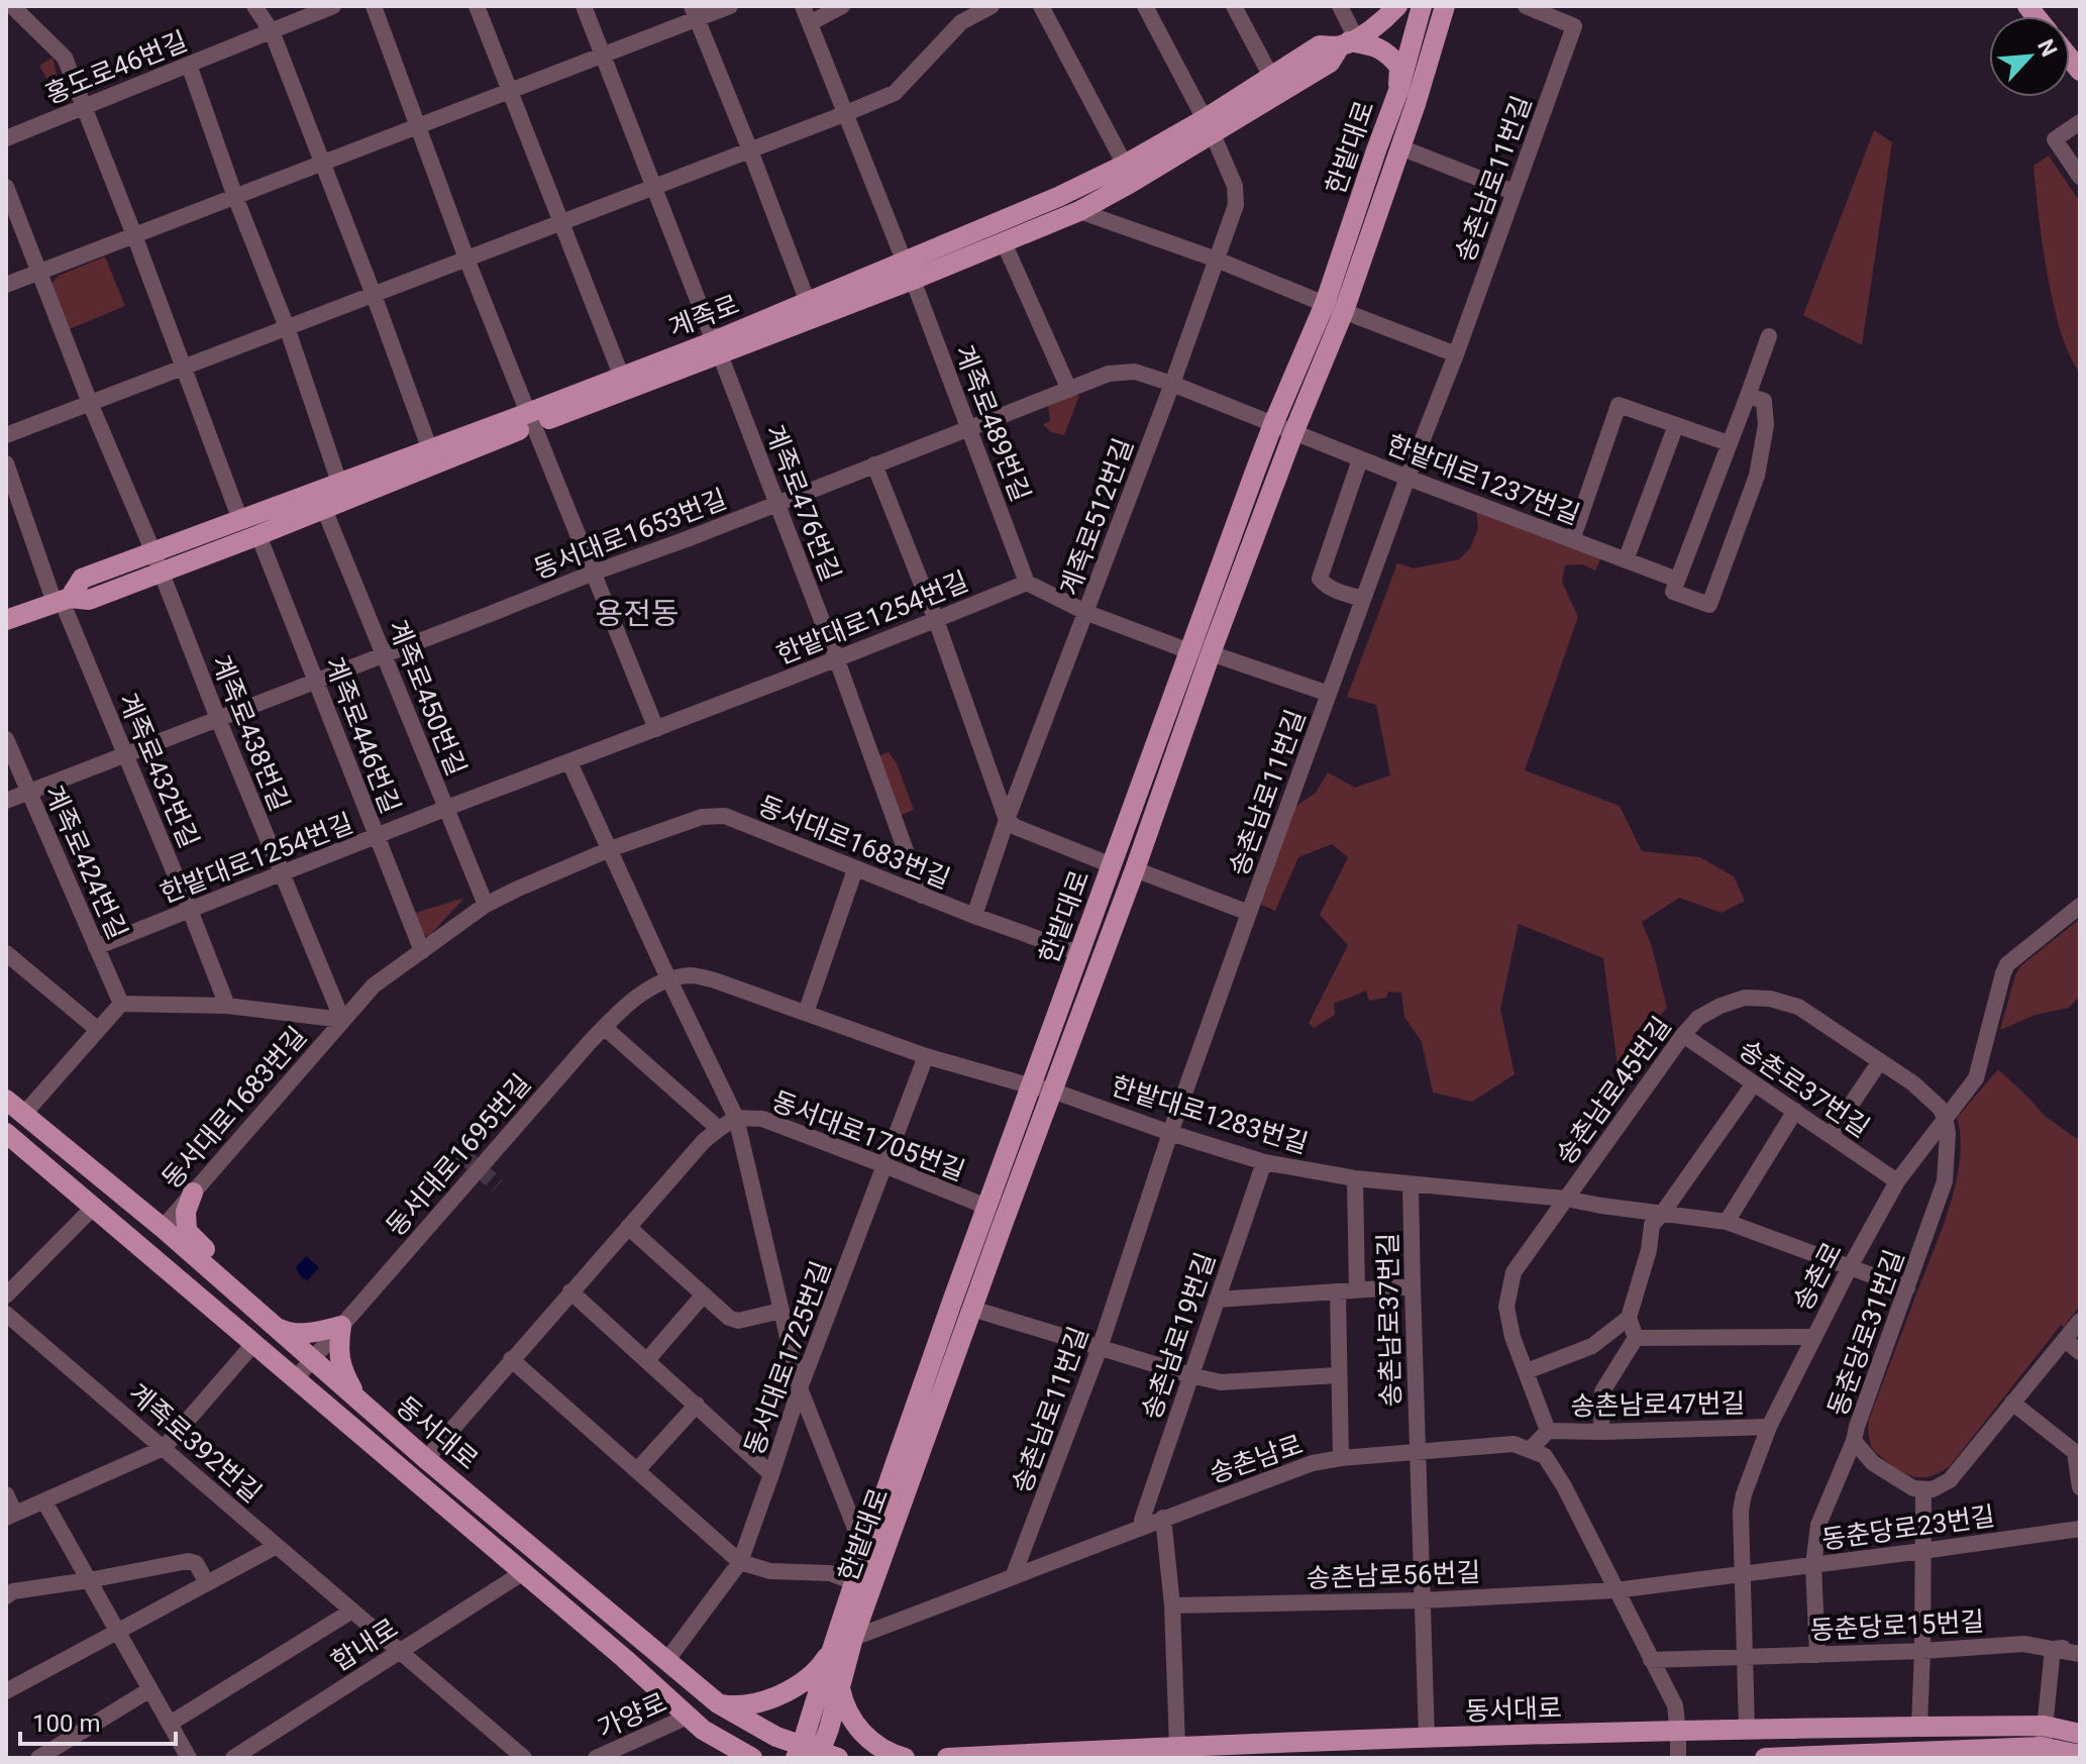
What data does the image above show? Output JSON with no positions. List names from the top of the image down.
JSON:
{
  "streets": {
    "main road": ["한밭대로", "계족로", "동서대로"],
    "street": [
      "홍도로46번길",
      "송촌남로11번길",
      "계족로489번길",
      "한밭대로1237번길",
      "계족로476번길",
      "계족로512번길",
      "동서대로1653번길",
      "한밭대로1254번길",
      "계족로450번길",
      "계족로438번길",
      "계족로446번길",
      "계족로432번길",
      "동서대로1683번길",
      "계족로424번길",
      "송촌로37번길",
      "송촌남로45번길",
      "한밭대로1283번길",
      "동서대로1705번길",
      "동서대로1695번길",
      "송촌로",
      "송촌남로37번길",
      "동춘당로31번길",
      "송촌남로19번길",
      "동서대로1725번길",
      "송촌남로47번길",
      "계족로392번길",
      "송촌남로",
      "동춘당로23번길",
      "송촌남로56번길",
      "동춘당로15번길",
      "합내로",
      "가양로"
    ]
  },
  "crossings": [
    ["한밭대로", "송촌남로11번길"],
    ["한밭대로", "한밭대로1237번길"],
    ["한밭대로", "동서대로1653번길"],
    ["한밭대로", "동서대로1683번길"],
    ["한밭대로", "한밭대로1283번길"],
    ["한밭대로", "동서대로1705번길"],
    ["한밭대로", "동서대로1725번길"],
    ["한밭대로", "동서대로"],
    ["한밭대로", "송촌남로"],
    ["송촌남로11번길", "한밭대로1237번길"],
    ["송촌남로11번길", "한밭대로1283번길"],
    ["송촌남로11번길", "송촌남로"],
    ["계족로", "계족로489번길"],
    ["계족로", "계족로476번길"],
    ["계족로", "계족로512번길"],
    ["계족로", "계족로450번길"],
    ["계족로", "계족로438번길"],
    ["계족로", "계족로446번길"],
    ["계족로", "계족로432번길"],
    ["계족로489번길", "동서대로1653번길"],
    ["계족로489번길", "한밭대로1254번길"],
    ["한밭대로1237번길", "동서대로1653번길"],
    ["계족로476번길", "동서대로1653번길"],
    ["계족로476번길", "한밭대로1254번길"],
    ["계족로476번길", "동서대로1683번길"],
    ["계족로512번길", "동서대로1653번길"],
    ["계족로512번길", "동서대로1683번길"],
    ["동서대로1653번길", "계족로450번길"],
    ["동서대로1653번길", "계족로438번길"],
    ["동서대로1653번길", "계족로446번길"],
    ["동서대로1653번길", "계족로432번길"],
    ["동서대로1653번길", "계족로424번길"],
    ["한밭대로1254번길", "계족로450번길"],
    ["한밭대로1254번길", "계족로438번길"],
    ["한밭대로1254번길", "계족로446번길"],
    ["한밭대로1254번길", "계족로432번길"],
    ["한밭대로1254번길", "계족로424번길"],
    ["계족로450번길", "동서대로1683번길"],
    ["계족로438번길", "동서대로1683번길"],
    ["계족로446번길", "동서대로1683번길"],
    ["계족로432번길", "동서대로1683번길"],
    ["동서대로1683번길", "계족로424번길"],
    ["동서대로1683번길", "동서대로"],
    ["송촌로37번길", "송촌남로45번길"],
    ["송촌로37번길", "송촌로"],
    ["송촌남로45번길", "한밭대로1283번길"],
    ["송촌남로45번길", "송촌로"],
    ["송촌남로45번길", "동춘당로31번길"],
    ["송촌남로45번길", "송촌남로47번길"],
    ["한밭대로1283번길", "송촌로"],
    ["한밭대로1283번길", "송촌남로37번길"],
    ["한밭대로1283번길", "동춘당로31번길"],
    ["한밭대로1283번길", "송촌남로19번길"],
    ["동서대로1705번길", "동서대로1725번길"],
    ["동서대로1695번길", "동서대로"],
    ["송촌로", "동춘당로31번길"],
    ["송촌로", "송촌남로47번길"],
    ["송촌로", "동서대로"],
    ["송촌로", "동춘당로23번길"],
    ["송촌로", "동춘당로15번길"],
    ["송촌남로37번길", "동서대로"],
    ["송촌남로37번길", "송촌남로"],
    ["송촌남로37번길", "송촌남로56번길"],
    ["송촌남로19번길", "송촌남로"],
    ["동서대로1725번길", "동서대로"],
    ["동서대로", "합내로"],
    ["동서대로", "가양로"],
    ["계족로392번길", "합내로"]
  ],
  "districts": ["용전동"],
  "scale_bar": "100 m",
  "north": "top right"
}
